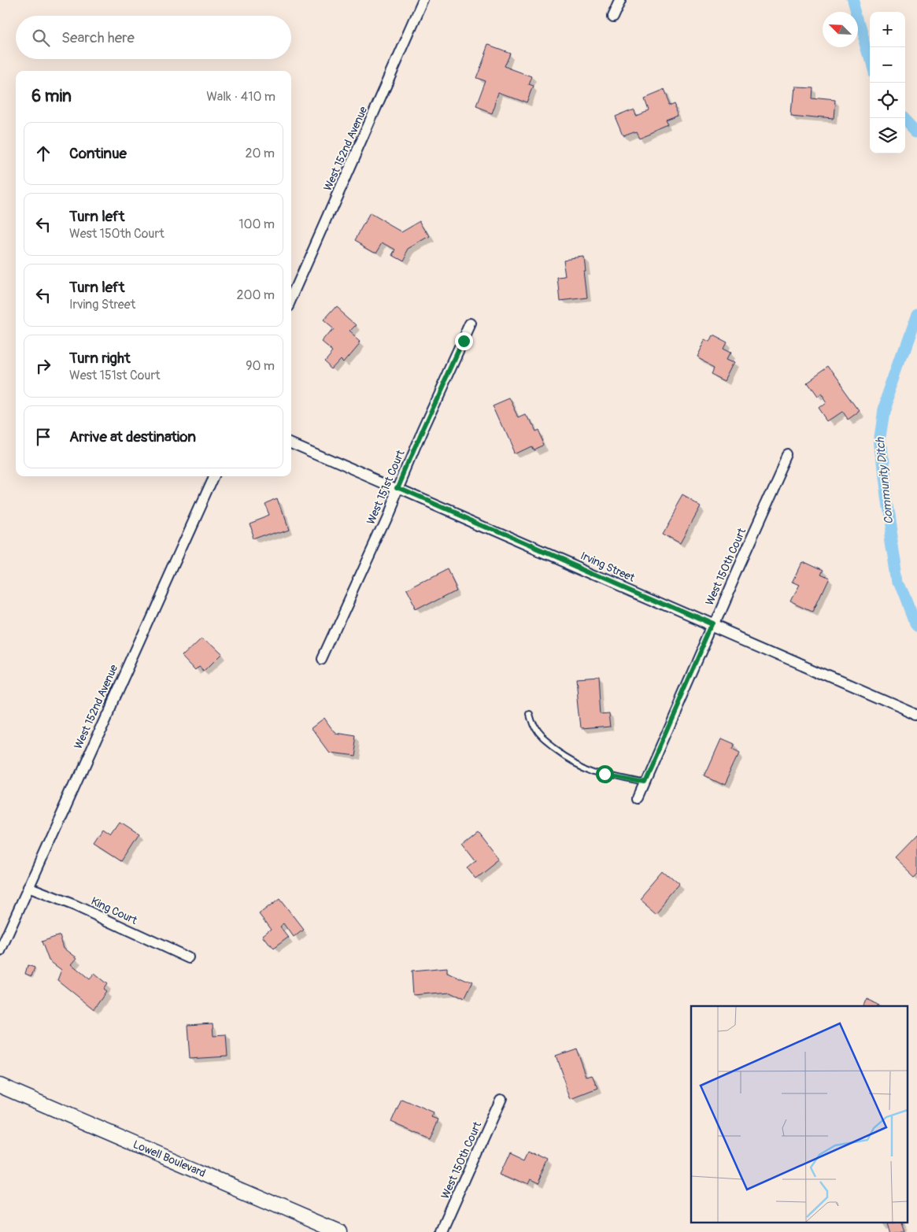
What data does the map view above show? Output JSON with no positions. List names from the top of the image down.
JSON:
{
  "streets": {
    "main road": ["Lowell Boulevard"],
    "street": [
      "West 152nd Avenue",
      "West 151st Court",
      "Irving Street",
      "West 150th Court",
      "King Court"
    ]
  },
  "crossings": [
    ["West 152nd Avenue", "King Court"],
    ["West 151st Court", "Irving Street"],
    ["Irving Street", "West 150th Court"]
  ],
  "water": ["Community Ditch"],
  "north": "top left",
  "page": {
    "map_buttons": ["+", "−"],
    "search": "Search here",
    "heading": ["6 min", "Walk · 410 m"],
    "list": [
      ["Continue", "20 m"],
      ["Turn left", "West 150th Court", "100 m"],
      ["Turn left", "Irving Street", "200 m"],
      ["Turn right", "West 151st Court", "90 m"],
      "Arrive at destination"
    ]
  }
}
